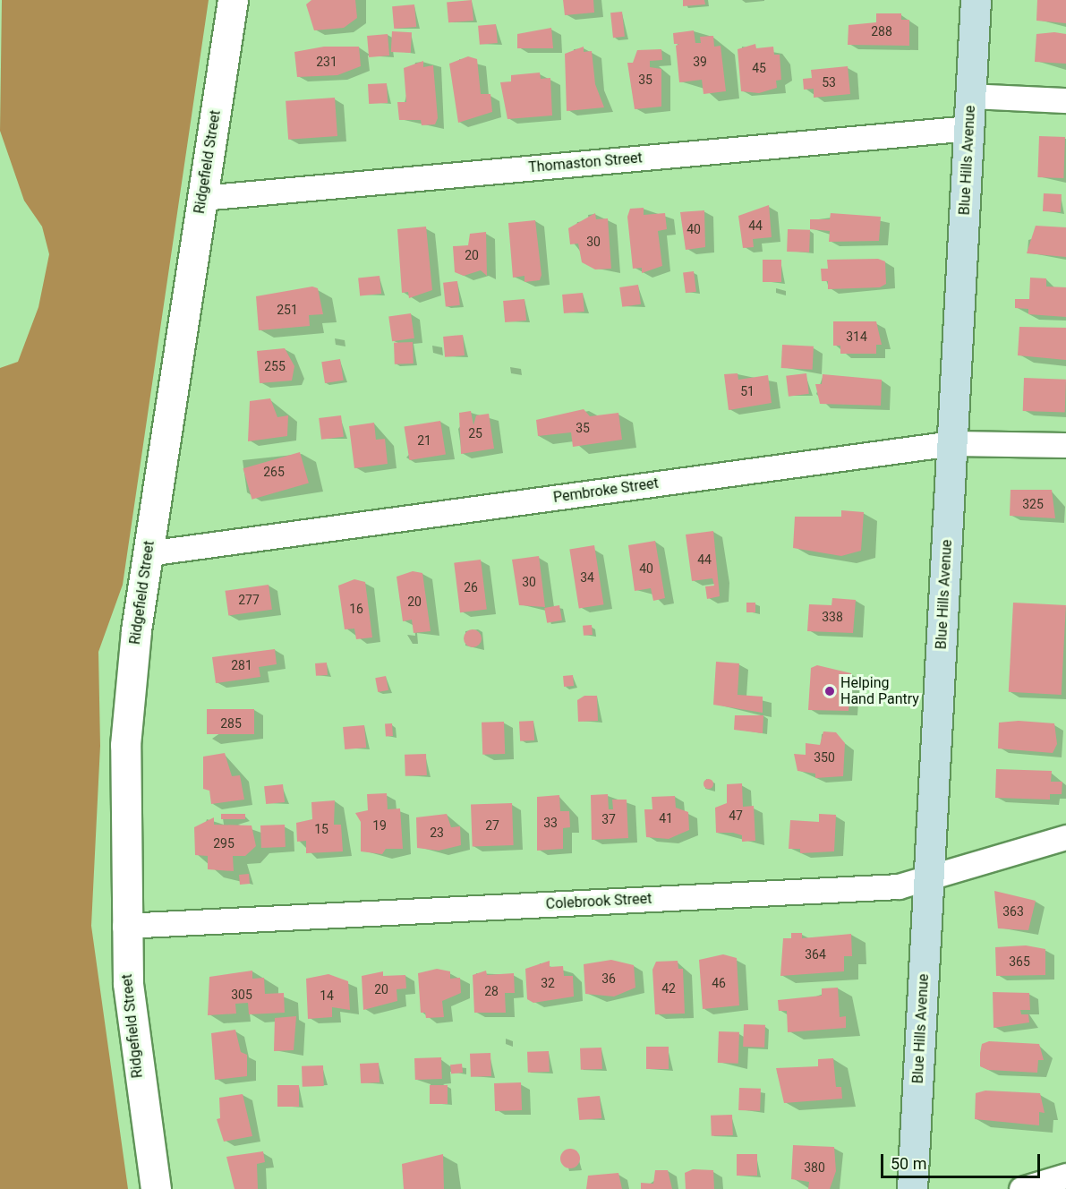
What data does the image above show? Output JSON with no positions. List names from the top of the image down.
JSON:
{
  "streets": {
    "main road": ["Blue Hills Avenue"],
    "street": [
      "Ridgefield Street",
      "Thomaston Street",
      "Pembroke Street",
      "Colebrook Street"
    ]
  },
  "crossings": [
    ["Blue Hills Avenue", "Thomaston Street"],
    ["Blue Hills Avenue", "Pembroke Street"],
    ["Blue Hills Avenue", "Colebrook Street"],
    ["Ridgefield Street", "Thomaston Street"],
    ["Ridgefield Street", "Pembroke Street"],
    ["Ridgefield Street", "Colebrook Street"]
  ],
  "places": ["Helping Hand Pantry"],
  "house_numbers": [
    "288",
    "231",
    "39",
    "45",
    "35",
    "53",
    "44",
    "40",
    "30",
    "20",
    "251",
    "314",
    "255",
    "51",
    "35",
    "25",
    "21",
    "265",
    "325",
    "44",
    "40",
    "34",
    "30",
    "26",
    "277",
    "20",
    "16",
    "338",
    "281",
    "285",
    "350",
    "47",
    "41",
    "37",
    "33",
    "19",
    "27",
    "15",
    "23",
    "295",
    "363",
    "364",
    "365",
    "36",
    "32",
    "46",
    "42",
    "20",
    "28",
    "305",
    "14",
    "380"
  ],
  "scale_bar": "50 m"
}
